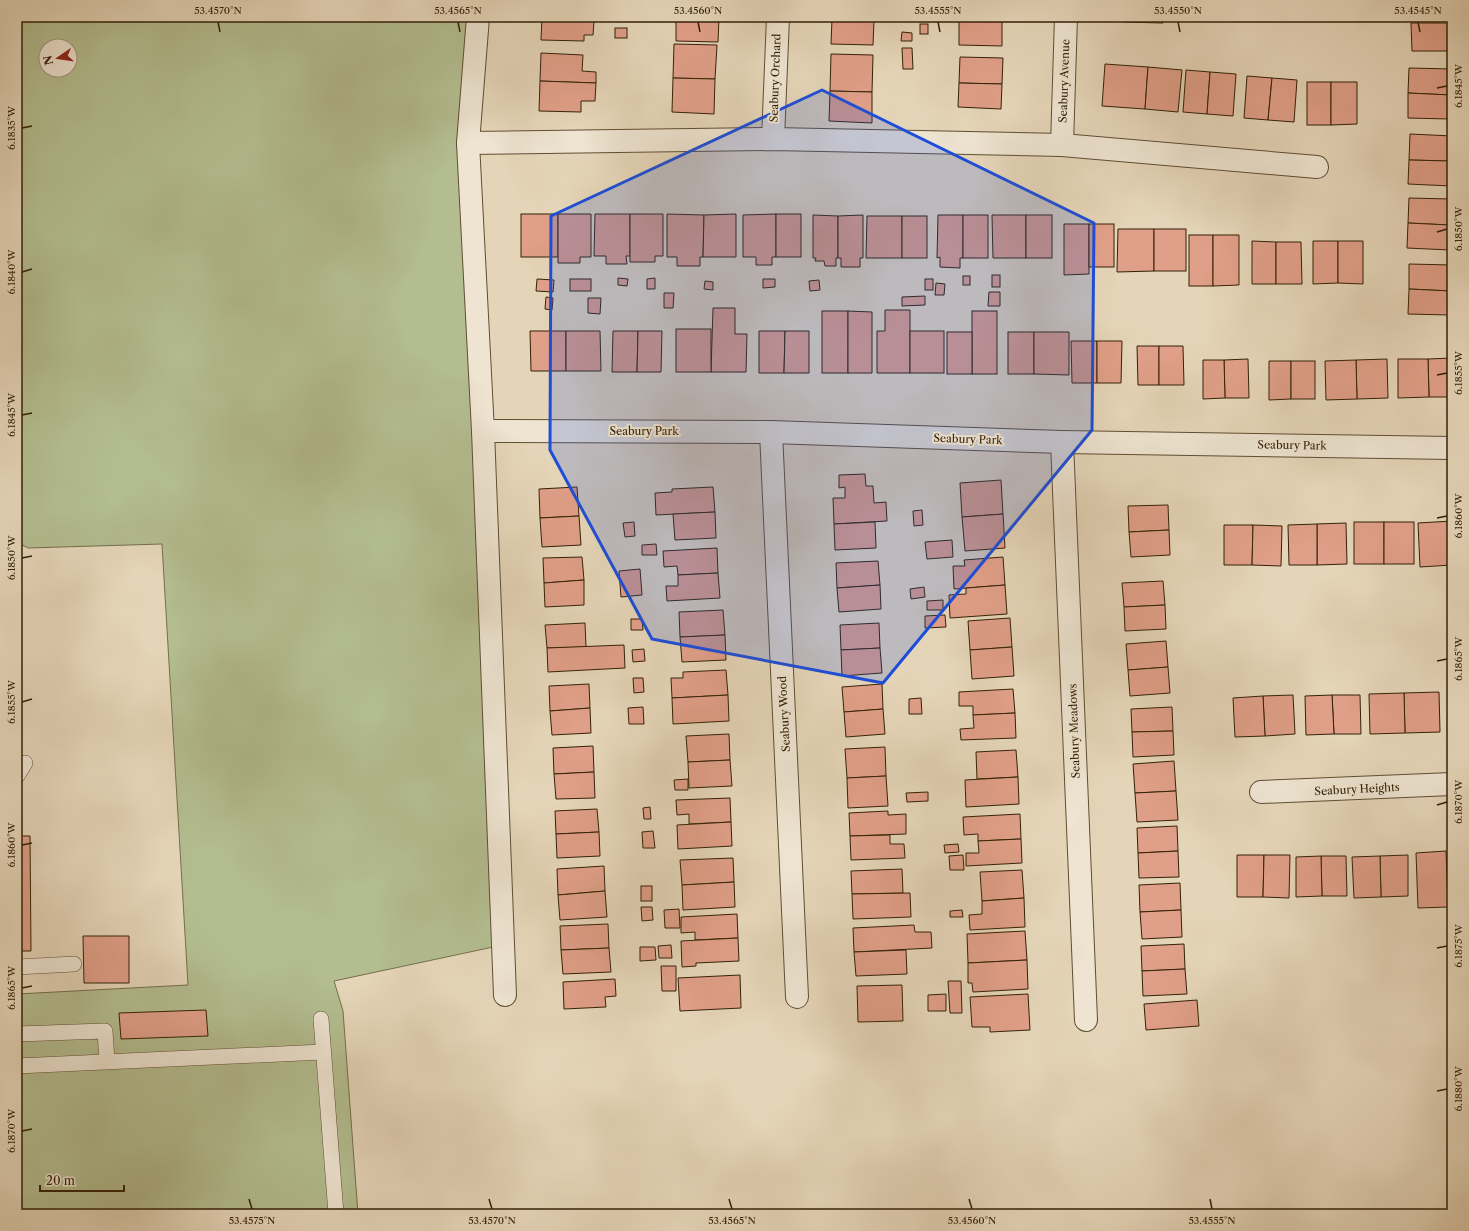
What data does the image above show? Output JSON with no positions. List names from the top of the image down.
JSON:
{
  "streets": {
    "street": [
      "Seabury Orchard",
      "Seabury Avenue",
      "Seabury Park",
      "Seabury Wood",
      "Seabury Meadows",
      "Seabury Heights"
    ]
  },
  "crossings": [
    ["Seabury Park", "Seabury Wood"],
    ["Seabury Park", "Seabury Meadows"]
  ],
  "scale_bar": "20 m",
  "north": "left",
  "coordinates": [
    "53.4570°N",
    "53.4565°N",
    "53.4560°N",
    "53.4555°N",
    "53.4550°N",
    "53.4545°N",
    "6.1845°W",
    "6.1835°W",
    "6.1850°W",
    "6.1840°W",
    "6.1855°W",
    "6.1860°W",
    "6.1865°W",
    "6.1870°W",
    "6.1875°W",
    "6.1880°W",
    "53.4575°N"
  ]
}
